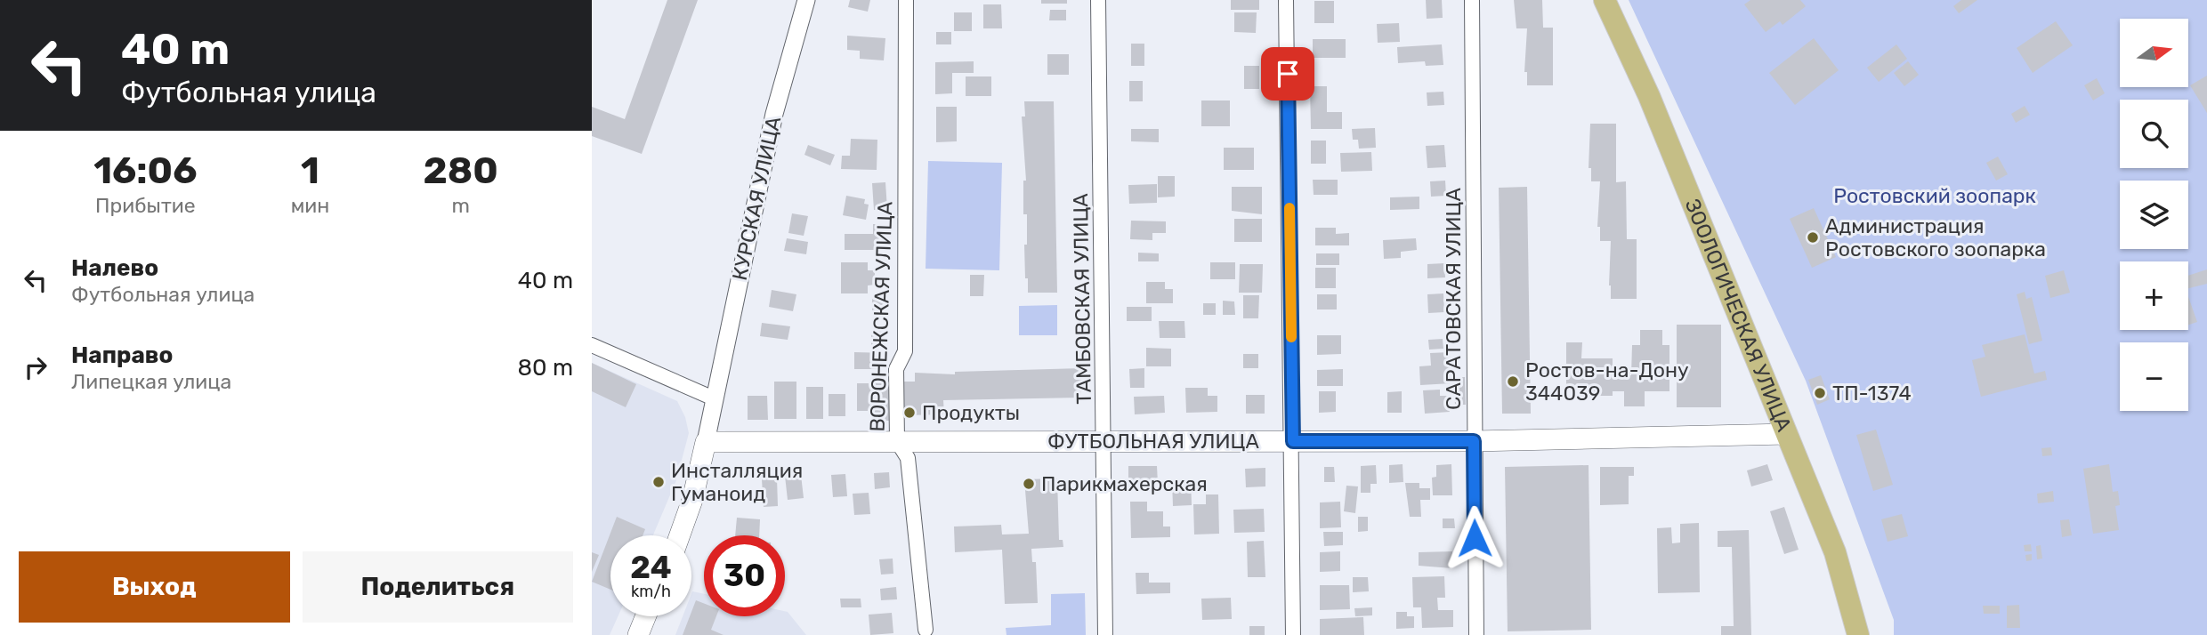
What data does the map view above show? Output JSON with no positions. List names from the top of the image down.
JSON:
{
  "streets": {
    "main road": ["КУРСКАЯ УЛИЦА", "ЗООЛОГИЧЕСКАЯ УЛИЦА", "ФУТБОЛЬНАЯ УЛИЦА"],
    "street": ["ТАМБОВСКАЯ УЛИЦА", "САРАТОВСКАЯ УЛИЦА", "ВОРОНЕЖСКАЯ УЛИЦА"]
  },
  "crossings": [
    ["КУРСКАЯ УЛИЦА", "ФУТБОЛЬНАЯ УЛИЦА"],
    ["ТАМБОВСКАЯ УЛИЦА", "ФУТБОЛЬНАЯ УЛИЦА"],
    ["САРАТОВСКАЯ УЛИЦА", "ФУТБОЛЬНАЯ УЛИЦА"],
    ["ЗООЛОГИЧЕСКАЯ УЛИЦА", "ФУТБОЛЬНАЯ УЛИЦА"],
    ["ВОРОНЕЖСКАЯ УЛИЦА", "ФУТБОЛЬНАЯ УЛИЦА"]
  ],
  "parks": ["Ростовский зоопарк"],
  "places": [
    "Администрация Ростовского зоопарка",
    "Ростов-на-Дону 344039",
    "ТП-1374",
    "Продукты",
    "Инсталляция Гуманоид",
    "Парикмахерская"
  ],
  "north": "right",
  "page": {
    "turn": ["40 m", "Футбольная улица"],
    "map_buttons": ["+", "−"],
    "eta": [
      "16:06",
      "Прибытие",
      "1",
      "мин",
      "280",
      "m"
    ],
    "list": [
      {
        "name": "Налево",
        "note": "Футбольная улица",
        "value": "40 m"
      },
      {
        "name": "Направо",
        "note": "Липецкая улица",
        "value": "80 m"
      }
    ],
    "speed": "24 km/h",
    "limit": "30",
    "buttons": ["Выход", "Поделиться"]
  }
}
